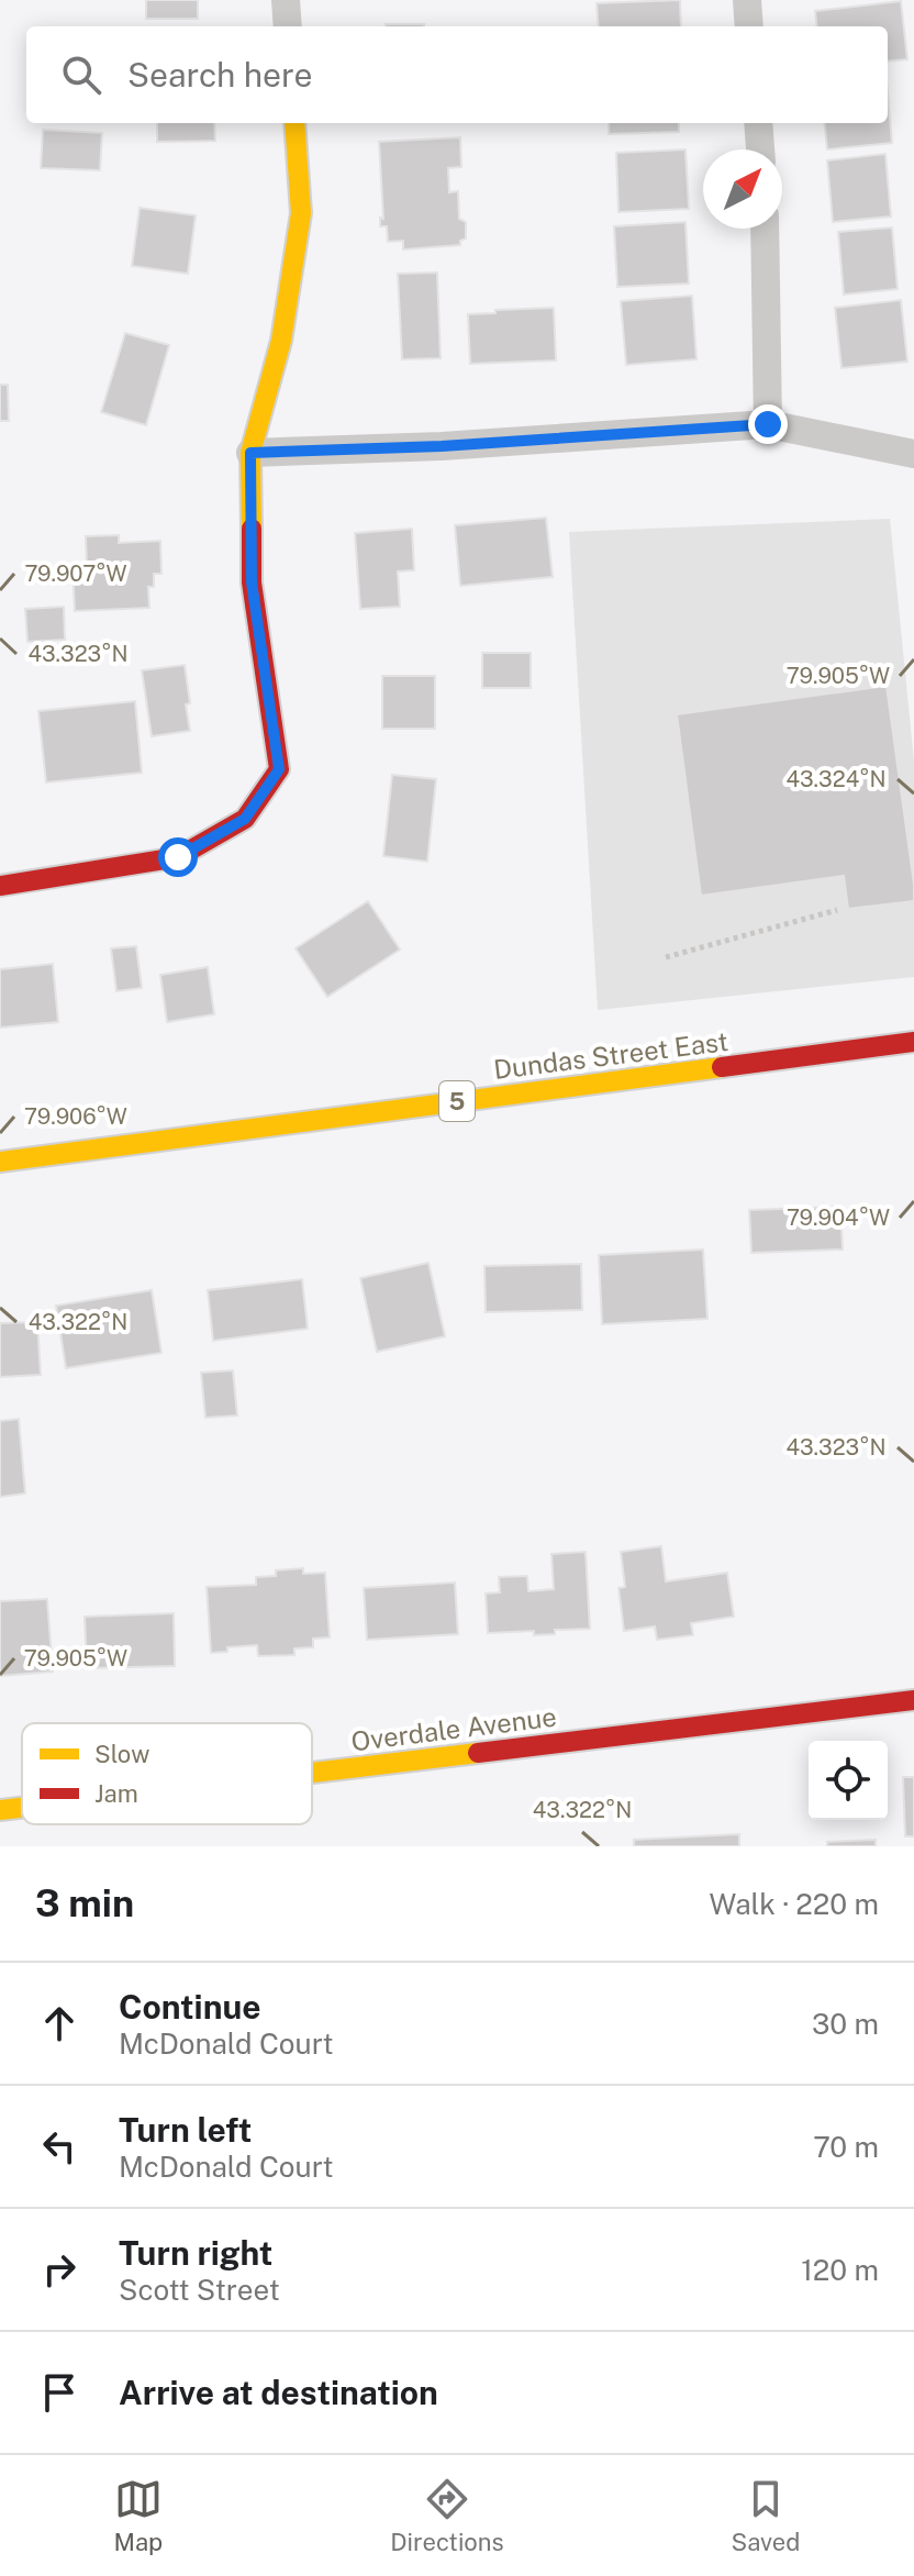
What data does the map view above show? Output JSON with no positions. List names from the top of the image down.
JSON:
{
  "streets": {
    "street": ["Dundas Street East", "5", "Overdale Avenue"]
  },
  "legend": ["Slow", "Jam"],
  "north": "top right",
  "page": {
    "search": "Search here",
    "heading": ["3 min", "Walk · 220 m"],
    "list": [
      ["Continue", "McDonald Court", "30 m"],
      ["Turn left", "McDonald Court", "70 m"],
      ["Turn right", "Scott Street", "120 m"],
      "Arrive at destination"
    ],
    "nav": ["Map", "Directions", "Saved"]
  },
  "coordinates": [
    "79.907°W",
    "43.323°N",
    "79.905°W",
    "43.324°N",
    "79.906°W",
    "79.904°W",
    "43.322°N"
  ]
}
